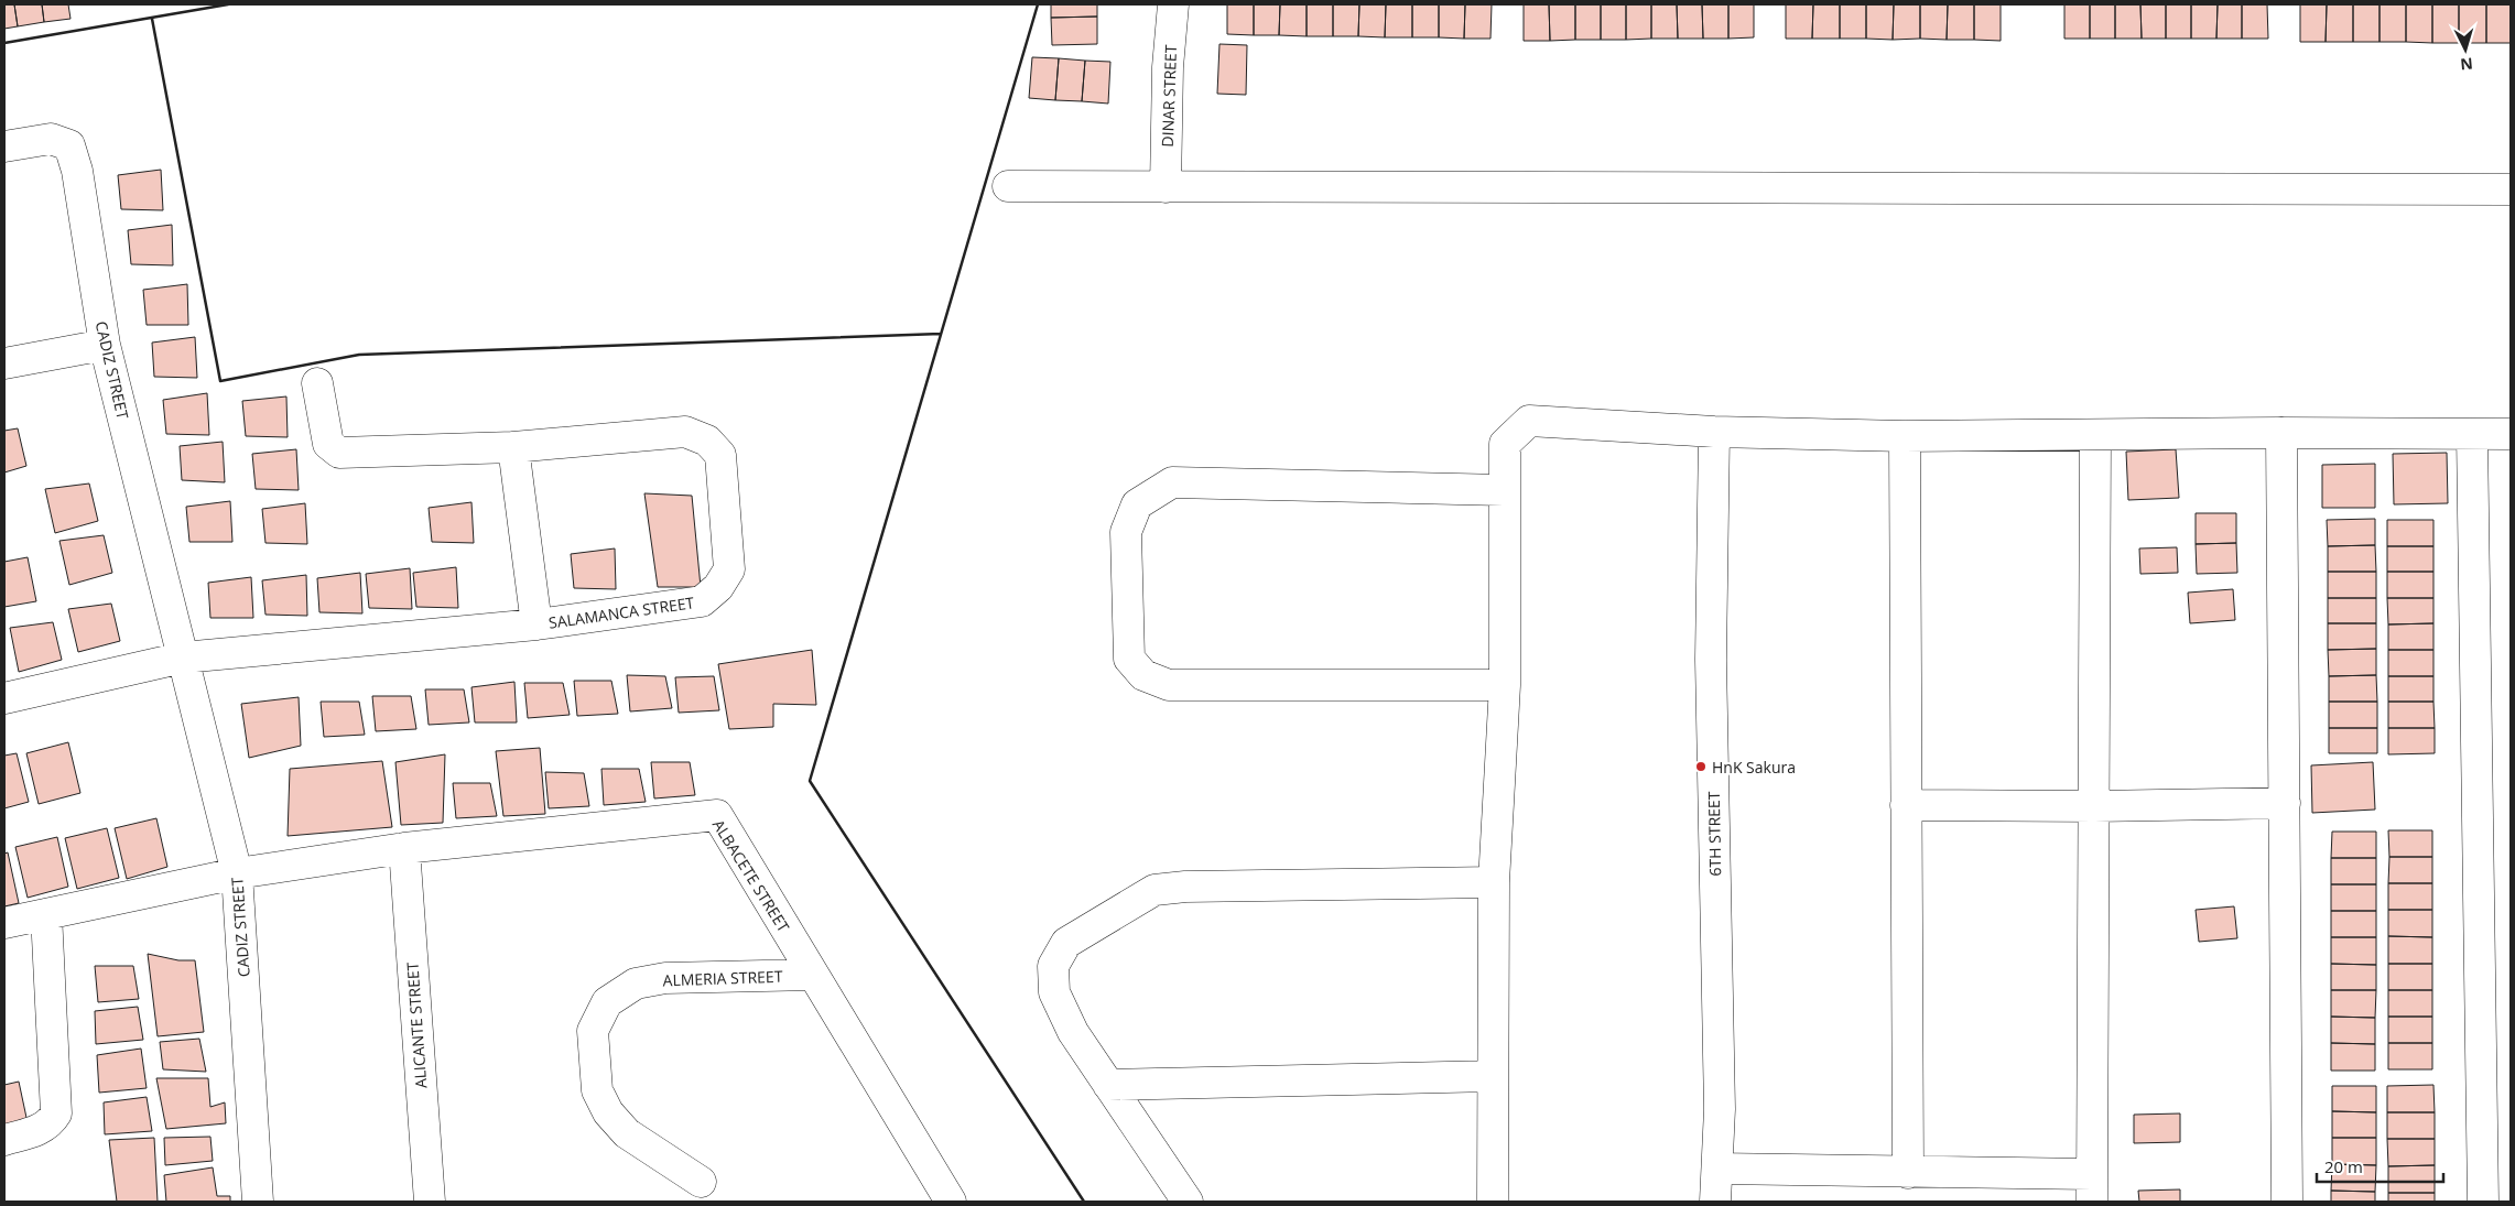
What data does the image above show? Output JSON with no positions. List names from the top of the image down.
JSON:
{
  "streets": {
    "street": [
      "DINAR STREET",
      "CADIZ STREET",
      "SALAMANCA STREET",
      "6TH STREET",
      "ALBACETE STREET",
      "ALMERIA STREET",
      "ALICANTE STREET"
    ]
  },
  "crossings": [
    ["CADIZ STREET", "SALAMANCA STREET"],
    ["ALBACETE STREET", "ALMERIA STREET"],
    ["ALBACETE STREET", "ALICANTE STREET"]
  ],
  "places": ["HnK Sakura"],
  "scale_bar": "20 m",
  "north": "bottom"
}
